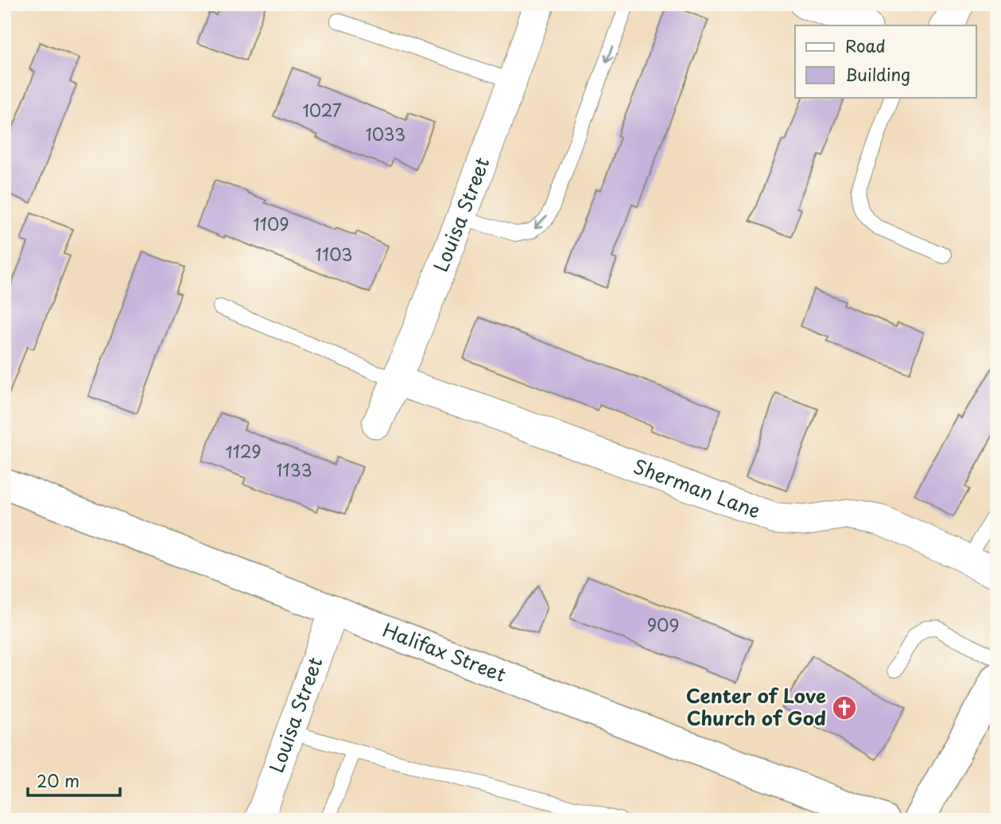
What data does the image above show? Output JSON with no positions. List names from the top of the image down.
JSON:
{
  "streets": {
    "street": ["Louisa Street", "Sherman Lane", "Halifax Street"]
  },
  "crossings": [
    ["Louisa Street", "Sherman Lane"],
    ["Louisa Street", "Halifax Street"]
  ],
  "places": {
    "church": ["Center of Love Church of God"]
  },
  "house_numbers": [
    "1027",
    "1033",
    "1109",
    "1103",
    "1129",
    "1133",
    "909"
  ],
  "legend": ["Road", "Building"],
  "scale_bar": "20 m"
}
